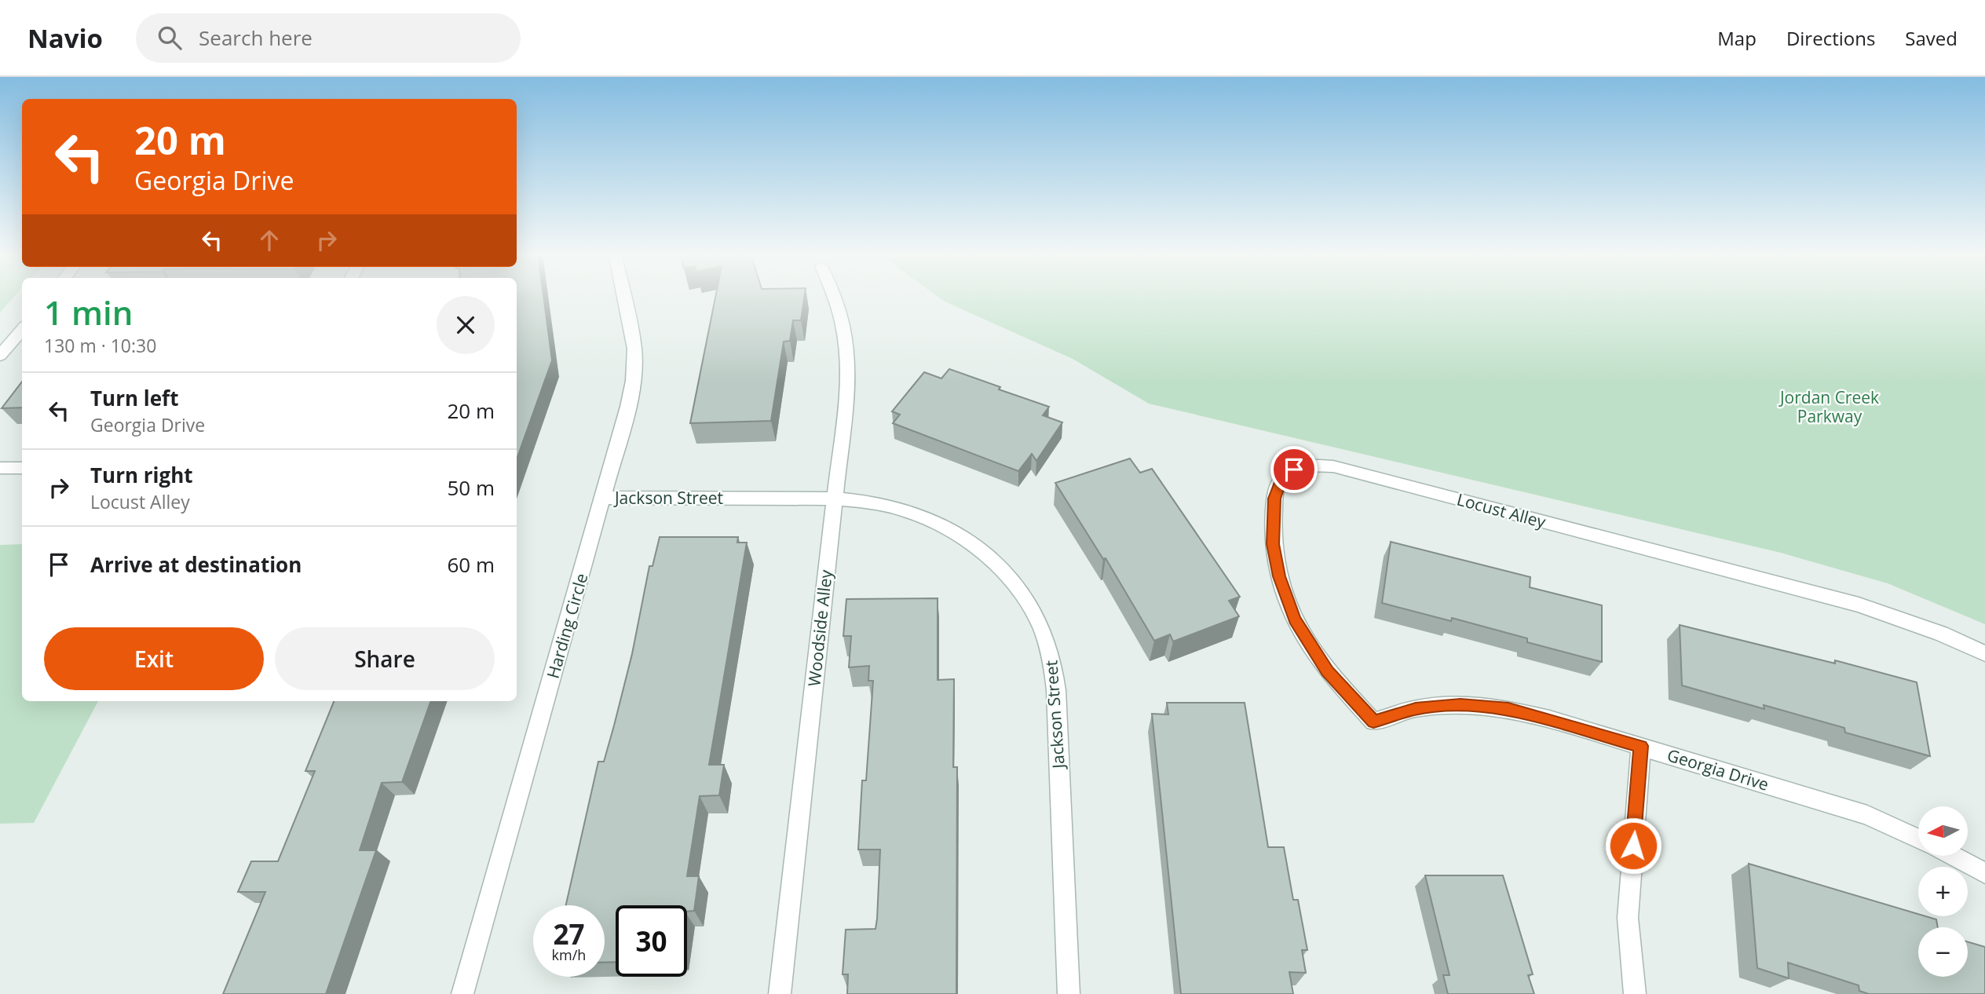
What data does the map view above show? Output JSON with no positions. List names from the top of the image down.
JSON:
{
  "streets": {
    "street": [
      "Jackson Street",
      "Locust Alley",
      "Harding Circle",
      "Woodside Alley",
      "Georgia Drive"
    ]
  },
  "crossings": [
    ["Jackson Street", "Harding Circle"],
    ["Jackson Street", "Woodside Alley"],
    ["Locust Alley", "Georgia Drive"]
  ],
  "parks": ["Jordan Creek Parkway"],
  "north": "left",
  "page": {
    "header": "Navio",
    "search": "Search here",
    "nav": ["Map", "Directions", "Saved"],
    "turn": ["20 m", "Georgia Drive"],
    "heading": ["1 min", "130 m · 10:30"],
    "list": [
      {
        "name": "Turn left",
        "note": "Georgia Drive",
        "value": "20 m"
      },
      {
        "name": "Turn right",
        "note": "Locust Alley",
        "value": "50 m"
      },
      {
        "name": "Arrive at destination",
        "value": "60 m"
      }
    ],
    "buttons": ["Exit", "Share"],
    "map_buttons": ["+", "−"],
    "speed": "27 km/h",
    "limit": "30"
  }
}
